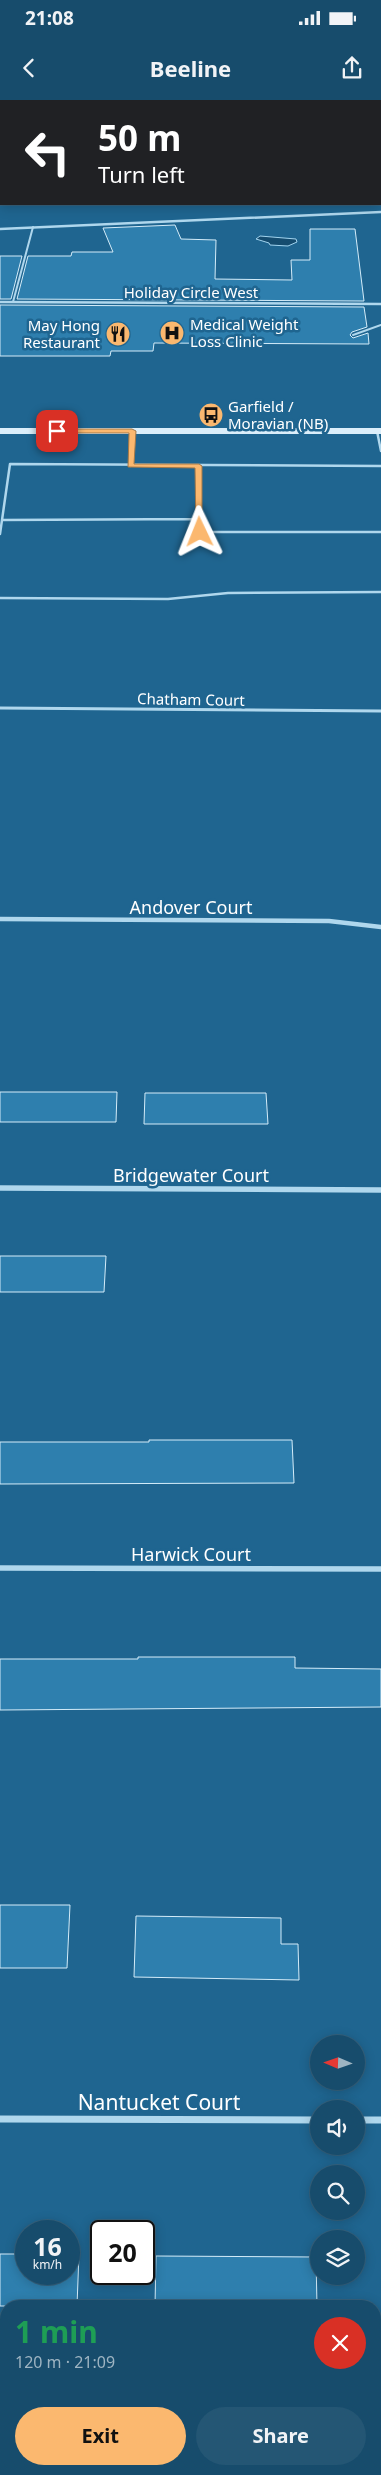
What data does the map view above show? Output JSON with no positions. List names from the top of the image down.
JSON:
{
  "streets": {
    "street": [
      "Holiday Circle West",
      "Chatham Court",
      "Andover Court",
      "Bridgewater Court",
      "Harwick Court",
      "Nantucket Court"
    ]
  },
  "places": {
    "hospital": ["Medical Weight Loss Clinic"],
    "restaurant": ["May Hong Restaurant"],
    "bus stop": ["Garfield / Moravian (NB)"]
  },
  "north": "left",
  "page": {
    "status": "21:08",
    "header": "Beeline",
    "turn": ["50 m", "Turn left"],
    "speed": "16 km/h",
    "limit": "20",
    "heading": ["1 min", "120 m · 21:09"],
    "buttons": ["Exit", "Share"]
  }
}
